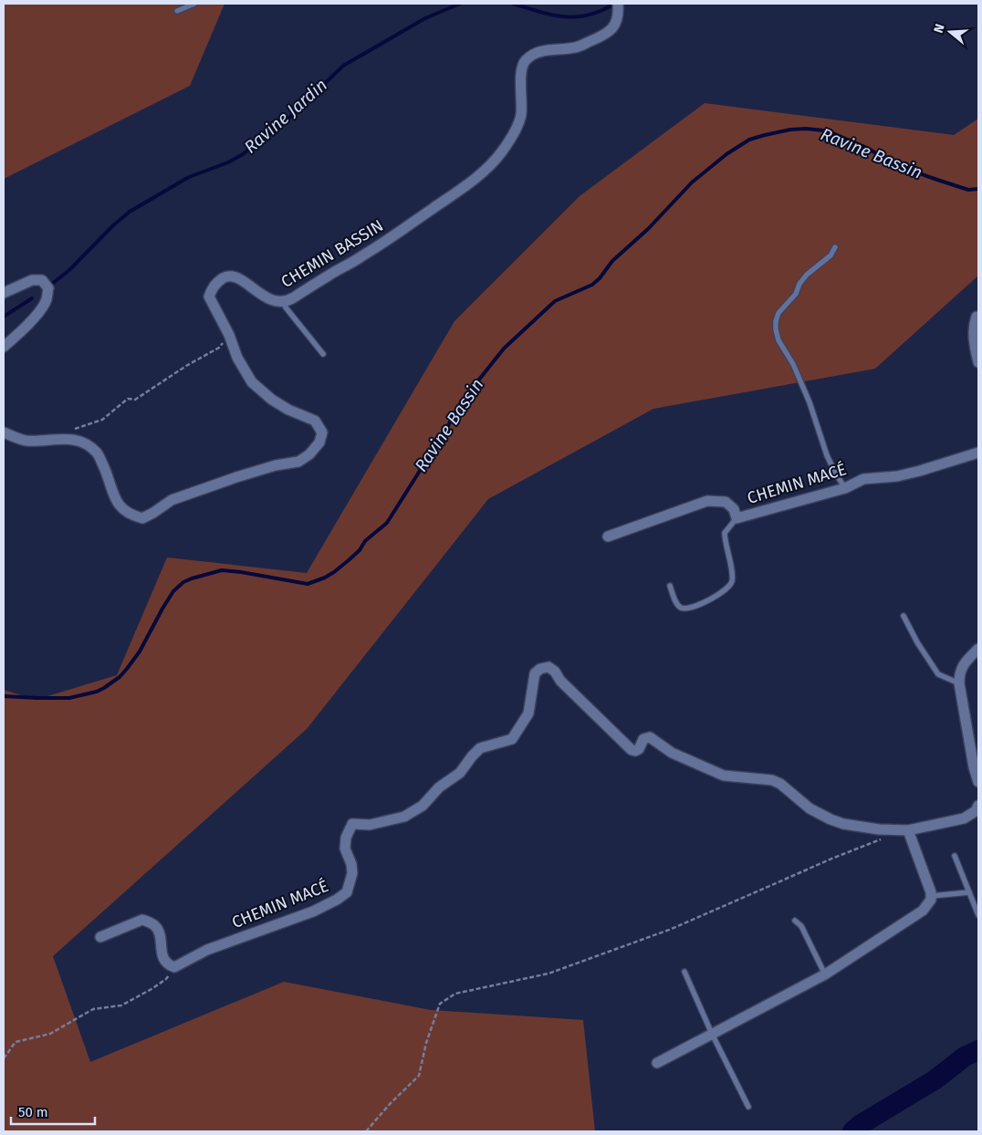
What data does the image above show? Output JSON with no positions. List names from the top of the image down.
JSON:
{
  "streets": {
    "street": ["CHEMIN BASSIN", "CHEMIN MACÉ"]
  },
  "water": ["Ravine Jardin", "Ravine Bassin"],
  "scale_bar": "50 m",
  "north": "left"
}
